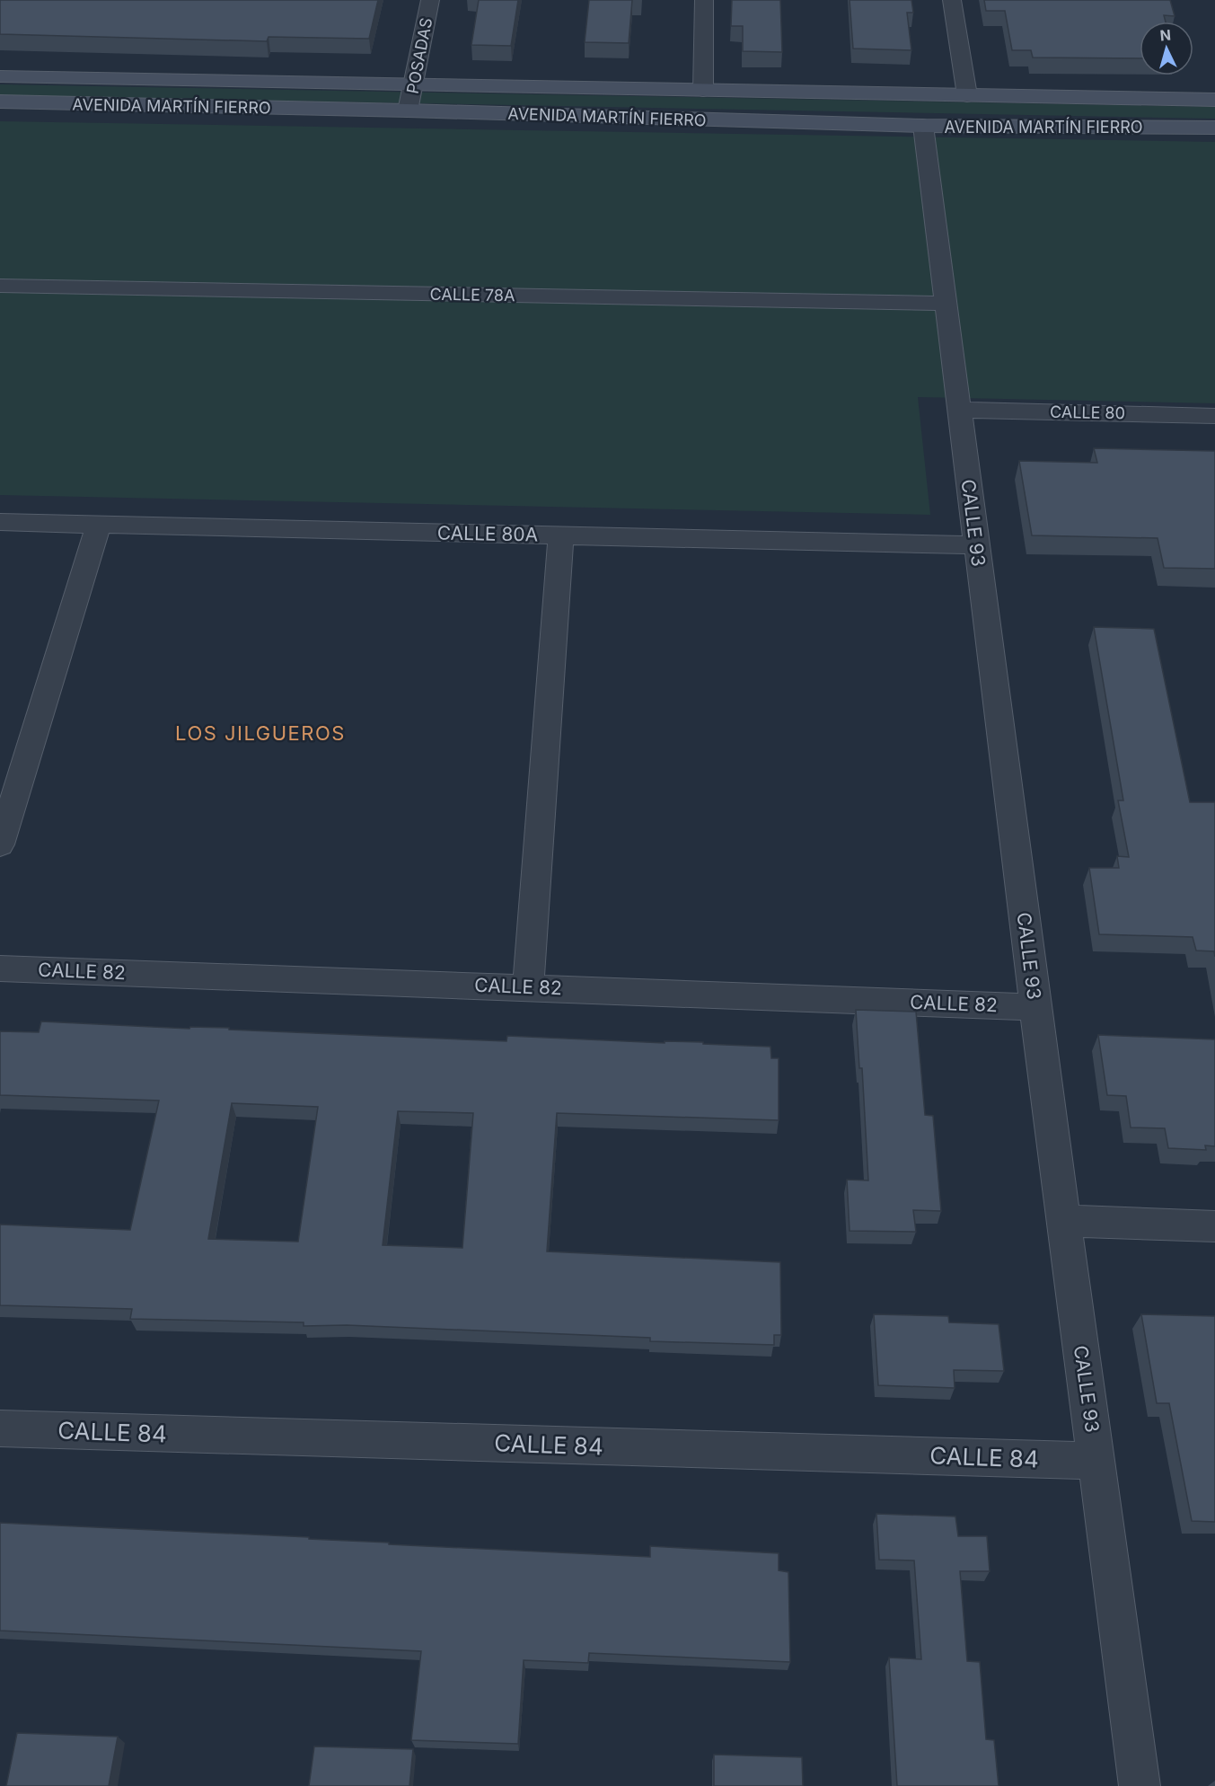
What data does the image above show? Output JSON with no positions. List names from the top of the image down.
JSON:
{
  "streets": {
    "main road": ["AVENIDA MARTÍN FIERRO"],
    "street": [
      "POSADAS",
      "CALLE 78A",
      "CALLE 80",
      "CALLE 93",
      "CALLE 80A",
      "CALLE 82",
      "CALLE 84"
    ]
  },
  "crossings": [
    ["POSADAS", "AVENIDA MARTÍN FIERRO"],
    ["AVENIDA MARTÍN FIERRO", "CALLE 93"],
    ["CALLE 78A", "CALLE 93"],
    ["CALLE 80", "CALLE 93"],
    ["CALLE 93", "CALLE 80A"],
    ["CALLE 93", "CALLE 82"],
    ["CALLE 93", "CALLE 84"]
  ],
  "districts": ["LOS JILGUEROS"],
  "north": "top"
}
